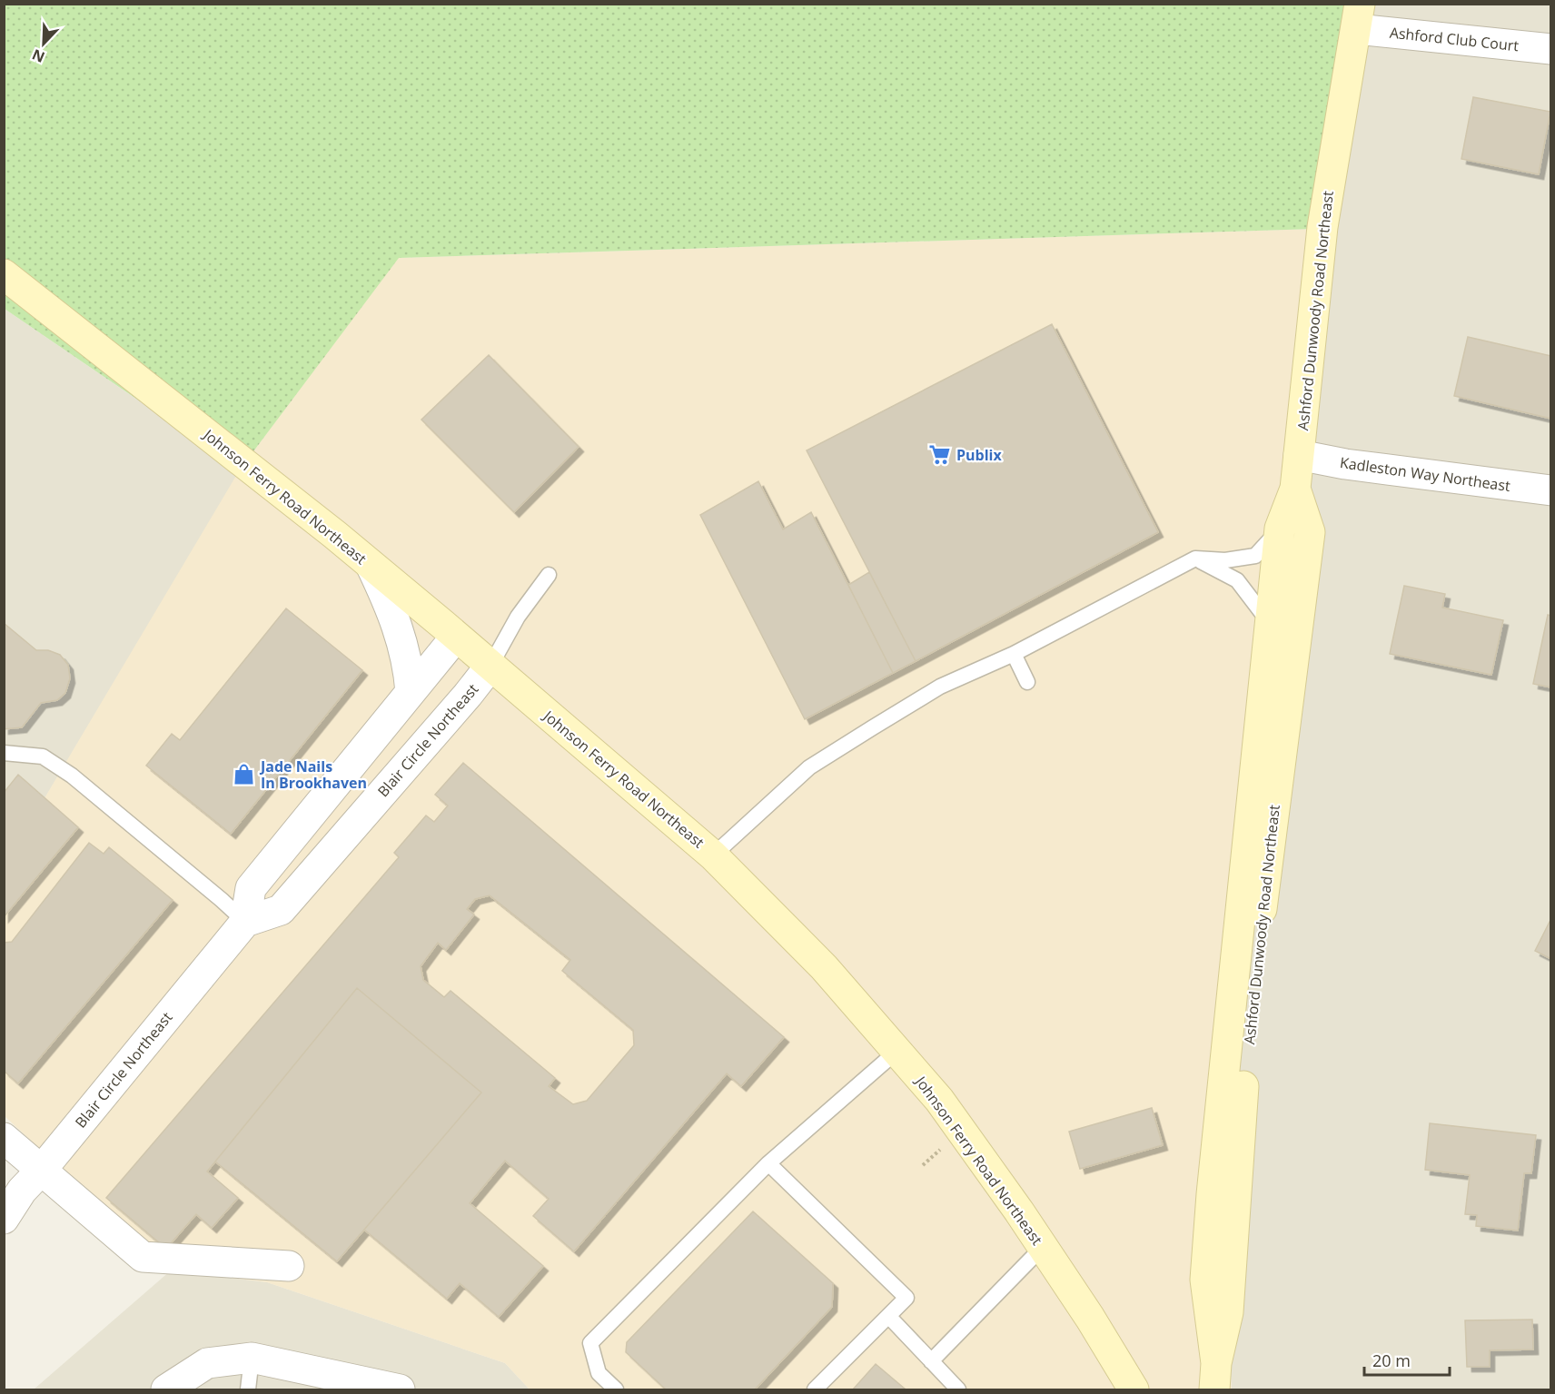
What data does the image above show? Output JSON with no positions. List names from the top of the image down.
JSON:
{
  "streets": {
    "main road": ["Ashford Dunwoody Road Northeast", "Johnson Ferry Road Northeast"],
    "street": ["Ashford Club Court", "Kadleston Way Northeast", "Blair Circle Northeast"]
  },
  "crossings": [
    ["Ashford Club Court", "Ashford Dunwoody Road Northeast"],
    ["Ashford Dunwoody Road Northeast", "Kadleston Way Northeast"],
    ["Johnson Ferry Road Northeast", "Blair Circle Northeast"]
  ],
  "places": {
    "supermarket": ["Publix"],
    "shop": ["Jade Nails In Brookhaven"]
  },
  "scale_bar": "20 m",
  "north": "bottom left"
}
